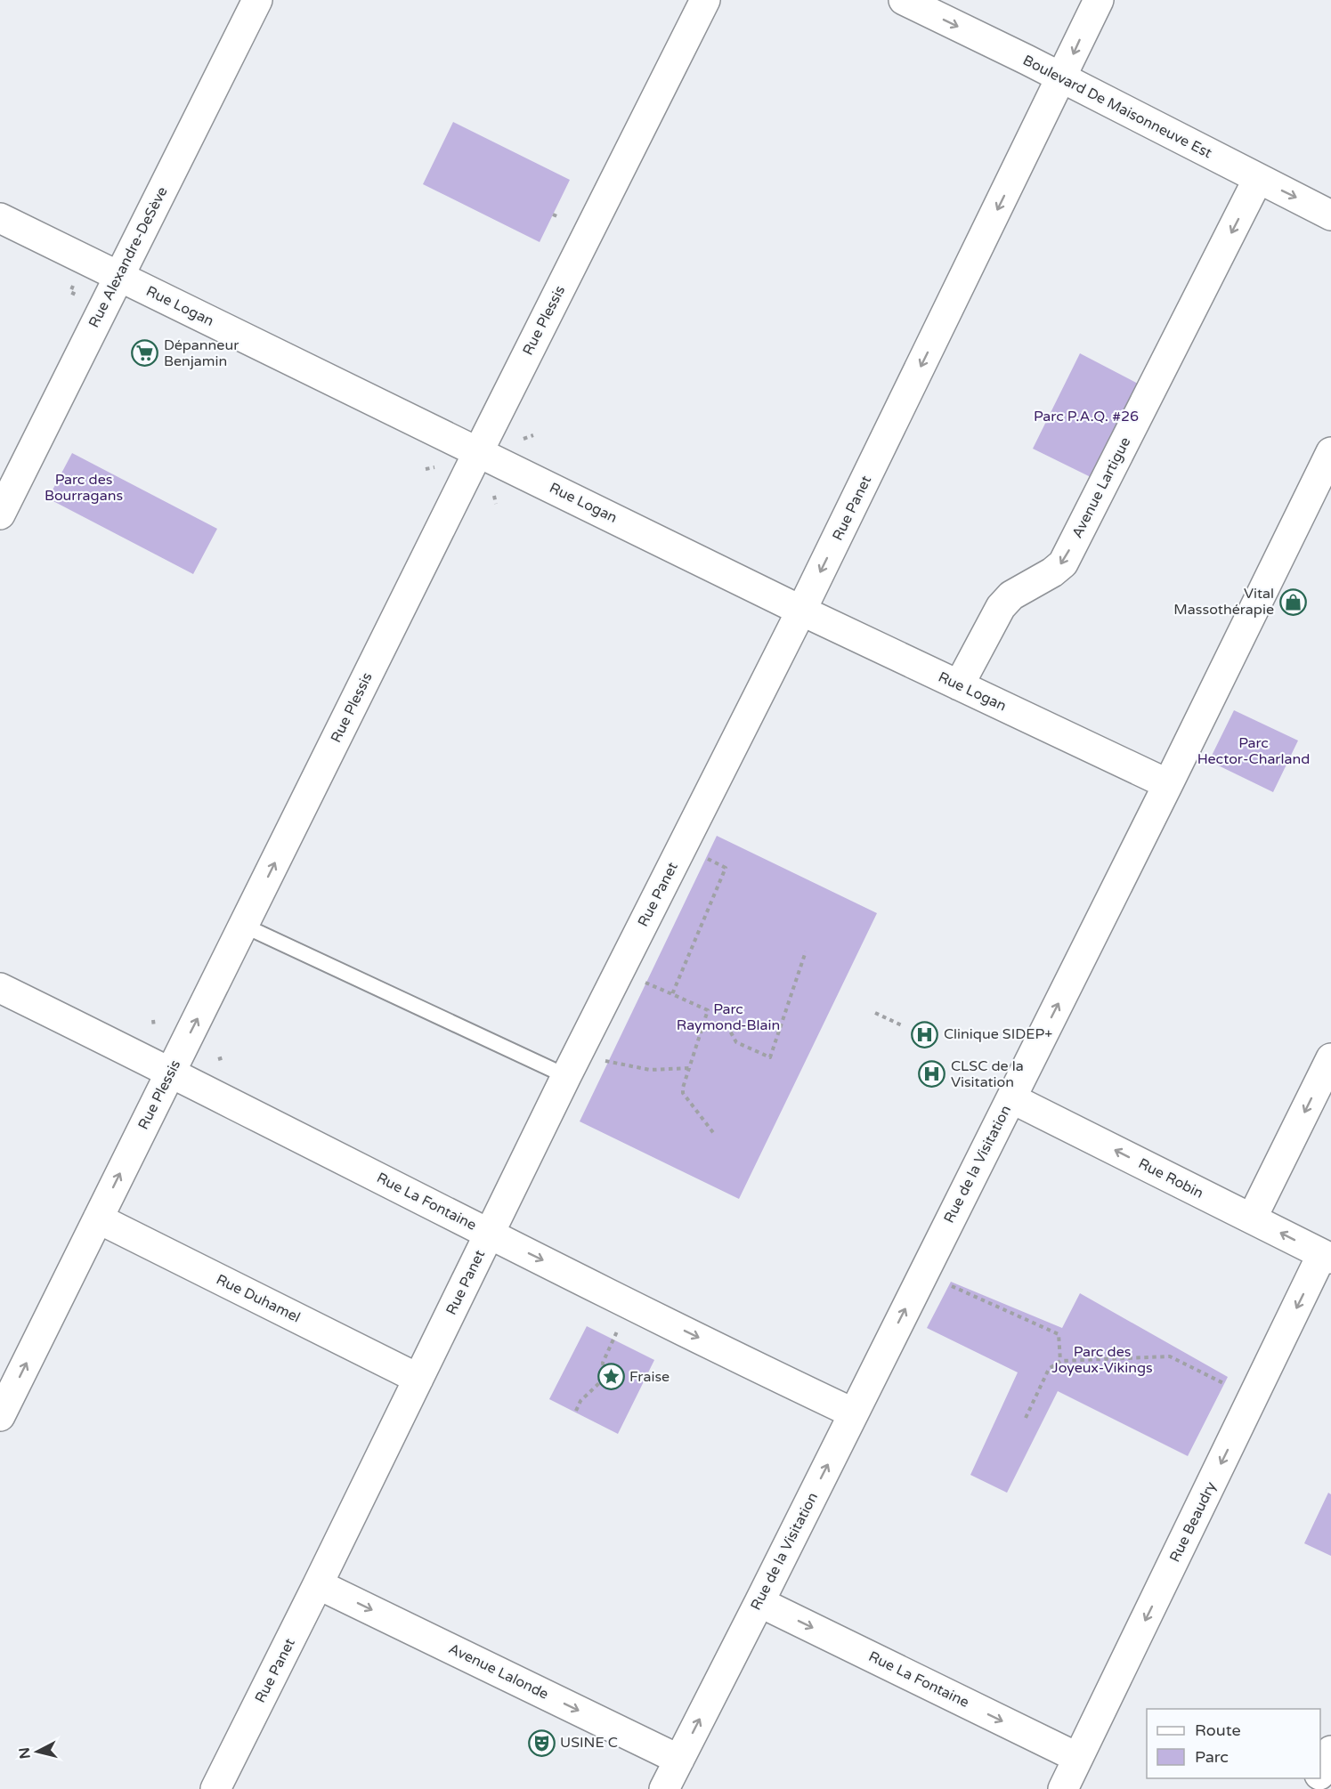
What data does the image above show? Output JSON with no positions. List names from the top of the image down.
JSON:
{
  "streets": {
    "street": [
      "Boulevard De Maisonneuve Est",
      "Rue Alexandre-DeSève",
      "Rue Logan",
      "Rue Plessis",
      "Avenue Lartigue",
      "Rue Panet",
      "Rue de la Visitation",
      "Rue Robin",
      "Rue La Fontaine",
      "Rue Duhamel",
      "Rue Beaudry",
      "Avenue Lalonde"
    ]
  },
  "crossings": [
    ["Boulevard De Maisonneuve Est", "Avenue Lartigue"],
    ["Boulevard De Maisonneuve Est", "Rue Panet"],
    ["Rue Alexandre-DeSève", "Rue Logan"],
    ["Rue Logan", "Rue Plessis"],
    ["Rue Logan", "Avenue Lartigue"],
    ["Rue Logan", "Rue Panet"],
    ["Rue Logan", "Rue de la Visitation"],
    ["Rue Plessis", "Rue La Fontaine"],
    ["Rue Plessis", "Rue Duhamel"],
    ["Rue Panet", "Rue La Fontaine"],
    ["Rue Panet", "Rue Duhamel"],
    ["Rue Panet", "Avenue Lalonde"],
    ["Rue de la Visitation", "Rue Robin"],
    ["Rue de la Visitation", "Rue La Fontaine"],
    ["Rue de la Visitation", "Avenue Lalonde"],
    ["Rue Robin", "Rue Beaudry"],
    ["Rue La Fontaine", "Rue Beaudry"]
  ],
  "one_way": [
    "Boulevard De Maisonneuve Est",
    "Rue Plessis",
    "Avenue Lartigue",
    "Rue de la Visitation",
    "Rue Robin",
    "Rue La Fontaine",
    "Rue Beaudry",
    "Avenue Lalonde"
  ],
  "parks": [
    "Parc P.A.Q. #26",
    "Parc des Bourragans",
    "Parc Hector-Charland",
    "Parc Raymond-Blain",
    "Parc des Joyeux-Vikings"
  ],
  "places": {
    "supermarket": ["Dépanneur Benjamin"],
    "shop": ["Vital Massothérapie"],
    "hospital": ["Clinique SIDEP+", "CLSC de la Visitation"],
    "place": ["Fraise"],
    "theatre": ["USINE C"]
  },
  "legend": ["Route", "Parc"],
  "north": "left"
}
